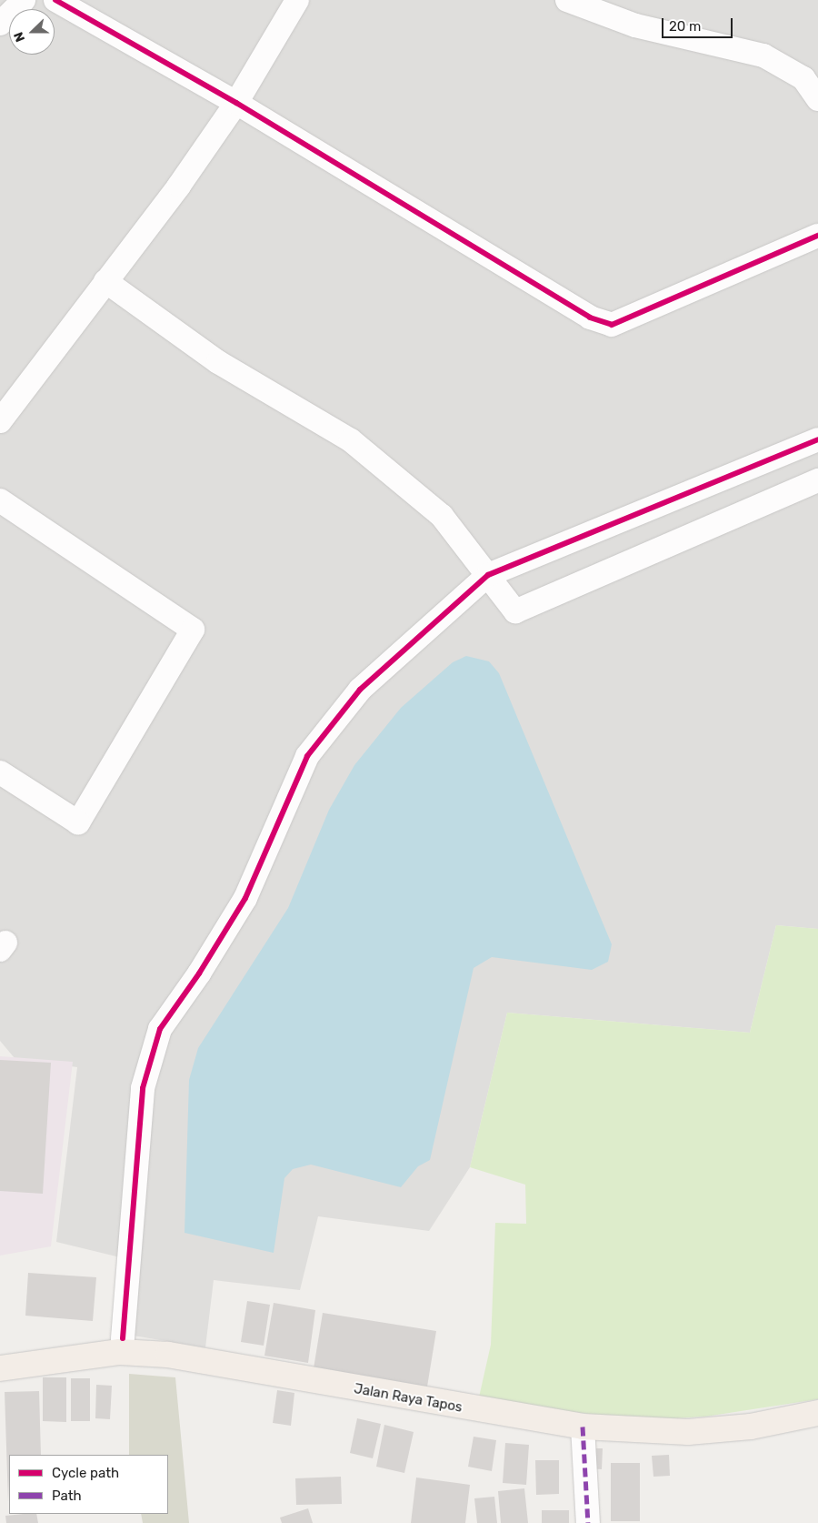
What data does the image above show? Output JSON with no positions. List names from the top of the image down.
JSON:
{
  "streets": {
    "main road": ["Jalan Raya Tapos"]
  },
  "legend": ["Cycle path", "Path"],
  "scale_bar": "20 m",
  "north": "left"
}
